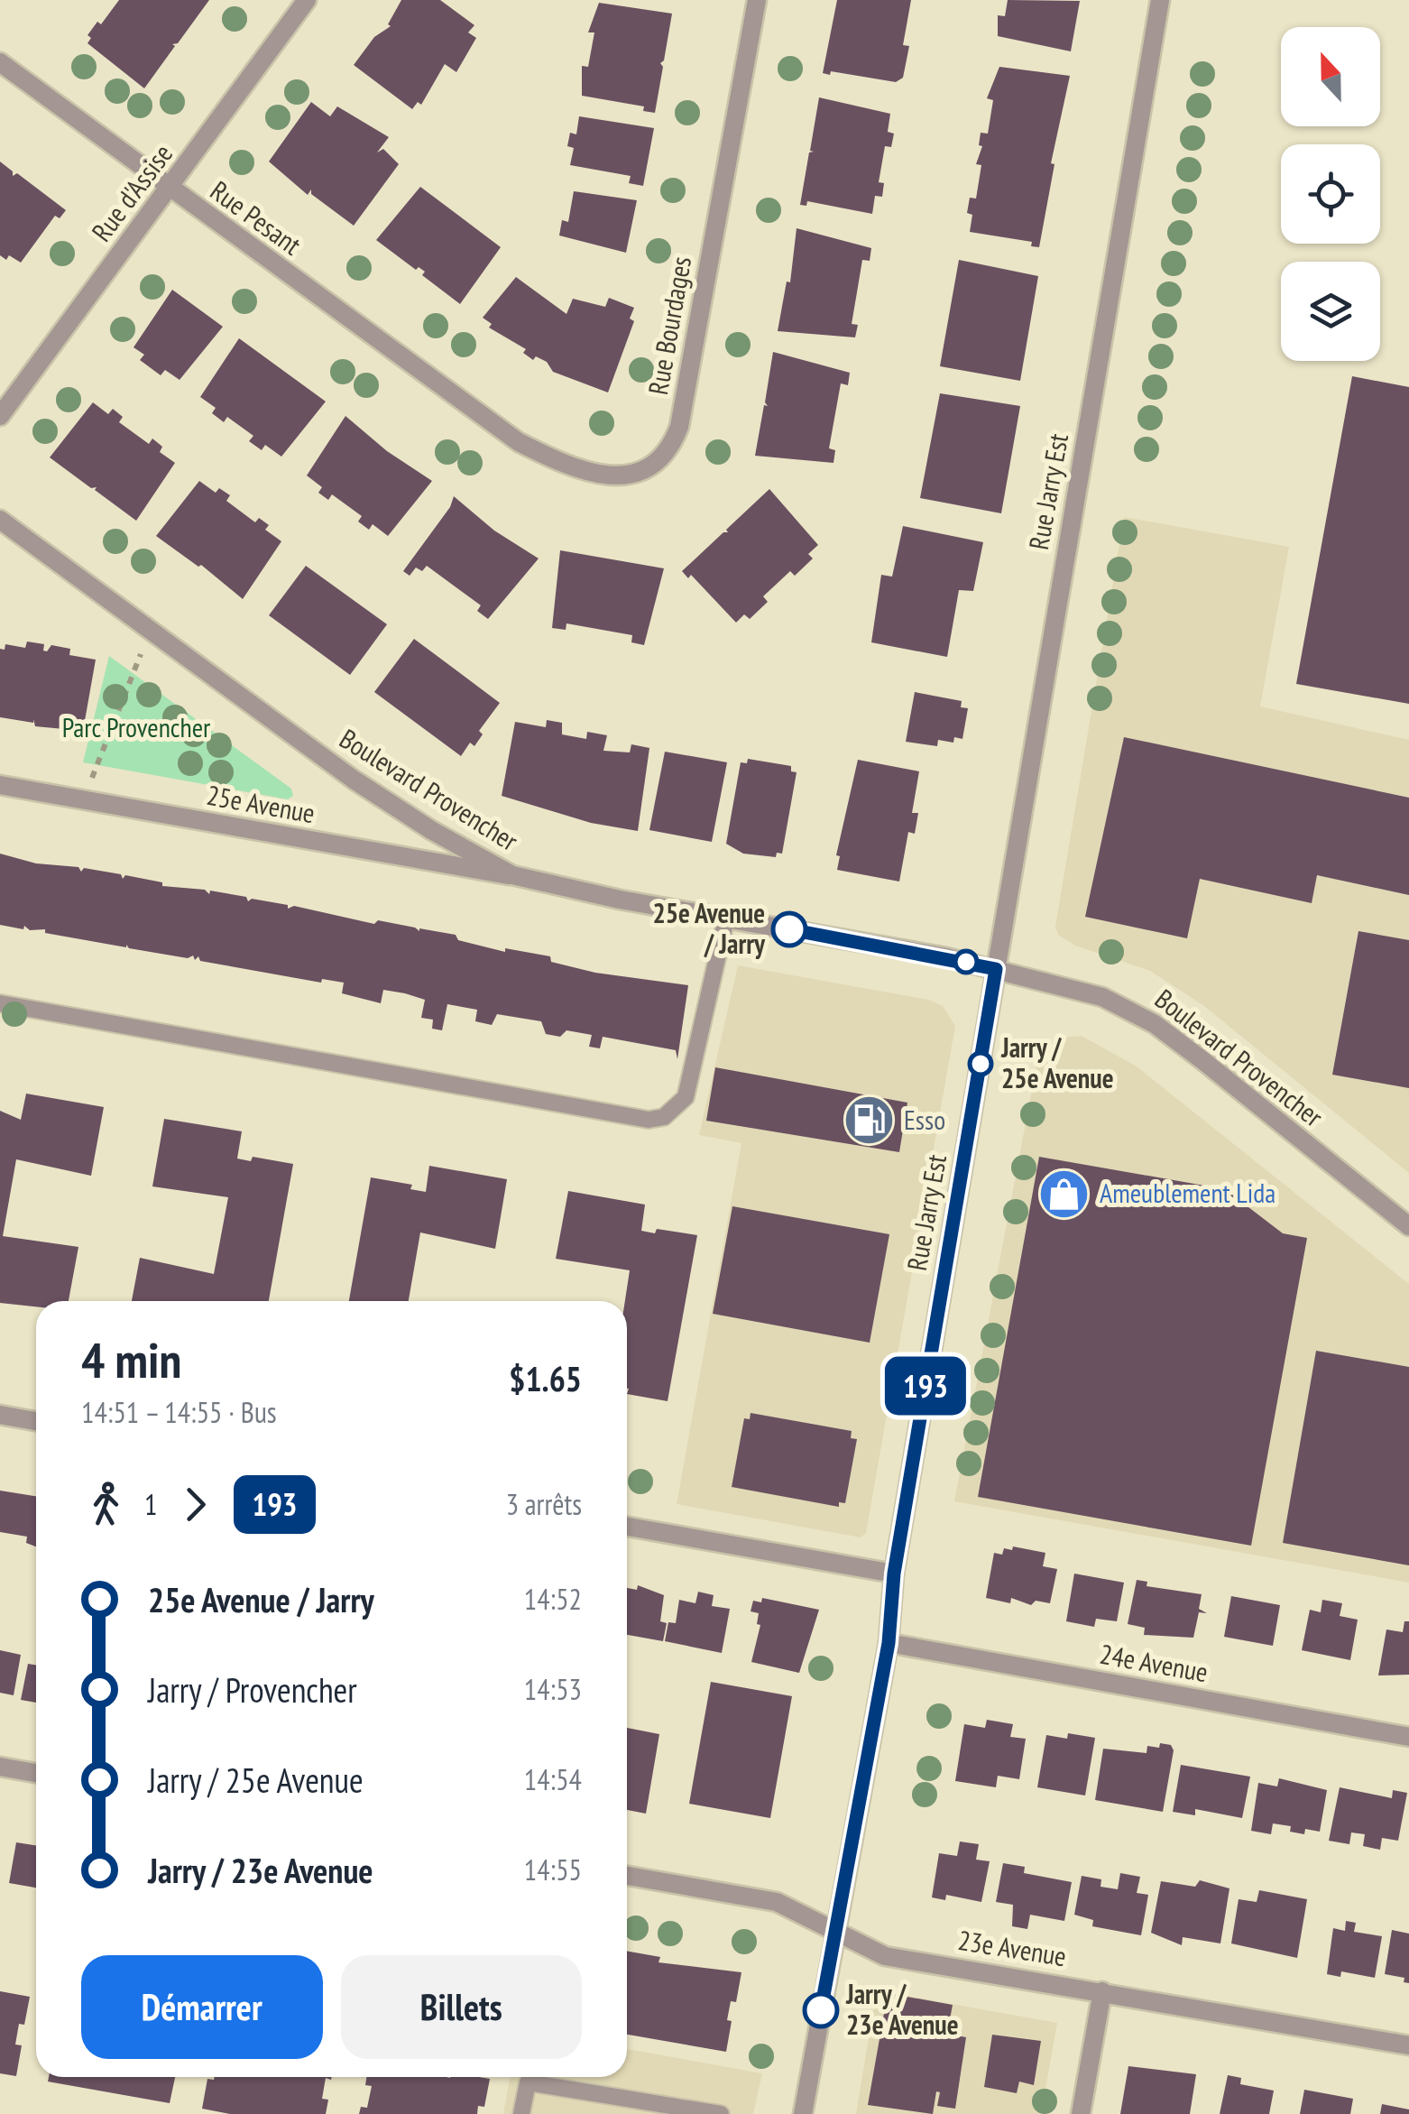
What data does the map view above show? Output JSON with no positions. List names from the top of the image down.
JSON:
{
  "streets": {
    "street": [
      "Rue d'Assise",
      "Rue Pesant",
      "Rue Bourdages",
      "Rue Jarry Est",
      "Boulevard Provencher",
      "25e Avenue",
      "24e Avenue",
      "23e Avenue"
    ]
  },
  "crossings": [
    ["Rue d'Assise", "Rue Pesant"],
    ["Rue Pesant", "Rue Bourdages"],
    ["Rue Jarry Est", "Boulevard Provencher"],
    ["Rue Jarry Est", "24e Avenue"],
    ["Rue Jarry Est", "23e Avenue"],
    ["Boulevard Provencher", "25e Avenue"]
  ],
  "parks": ["Parc Provencher"],
  "places": {
    "other": ["25e Avenue / Jarry", "Jarry / 25e Avenue", "Jarry / 23e Avenue"],
    "fuel station": ["Esso"],
    "shop": ["Ameublement Lida"]
  },
  "lines": ["bus line 193"],
  "north": "top",
  "page": {
    "on_map": "193",
    "heading": ["4 min", "14:51 – 14:55 · Bus", "$1.65"],
    "legs": ["1", "193", "3 arrêts"],
    "list": [
      {
        "name": "25e Avenue / Jarry",
        "value": "14:52"
      },
      {
        "name": "Jarry / Provencher",
        "value": "14:53"
      },
      {
        "name": "Jarry / 25e Avenue",
        "value": "14:54"
      },
      {
        "name": "Jarry / 23e Avenue",
        "value": "14:55"
      }
    ],
    "buttons": ["Démarrer", "Billets"]
  }
}
